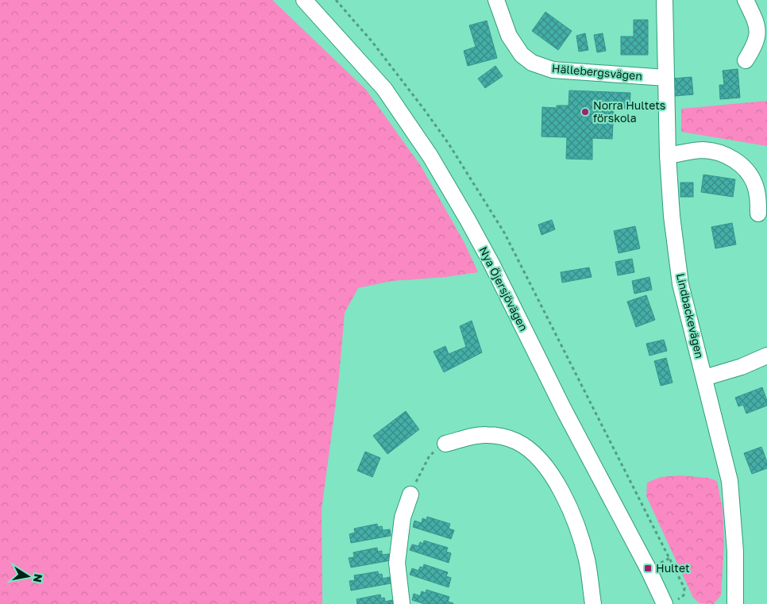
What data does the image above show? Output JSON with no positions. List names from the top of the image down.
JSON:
{
  "streets": {
    "street": ["Hällebergsvägen", "Nya Öjersjövägen", "Lindbackevägen"]
  },
  "crossings": [
    ["Hällebergsvägen", "Lindbackevägen"]
  ],
  "places": {
    "other": ["Norra Hultets förskola"],
    "transit": ["Hultet"]
  },
  "north": "right"
}
